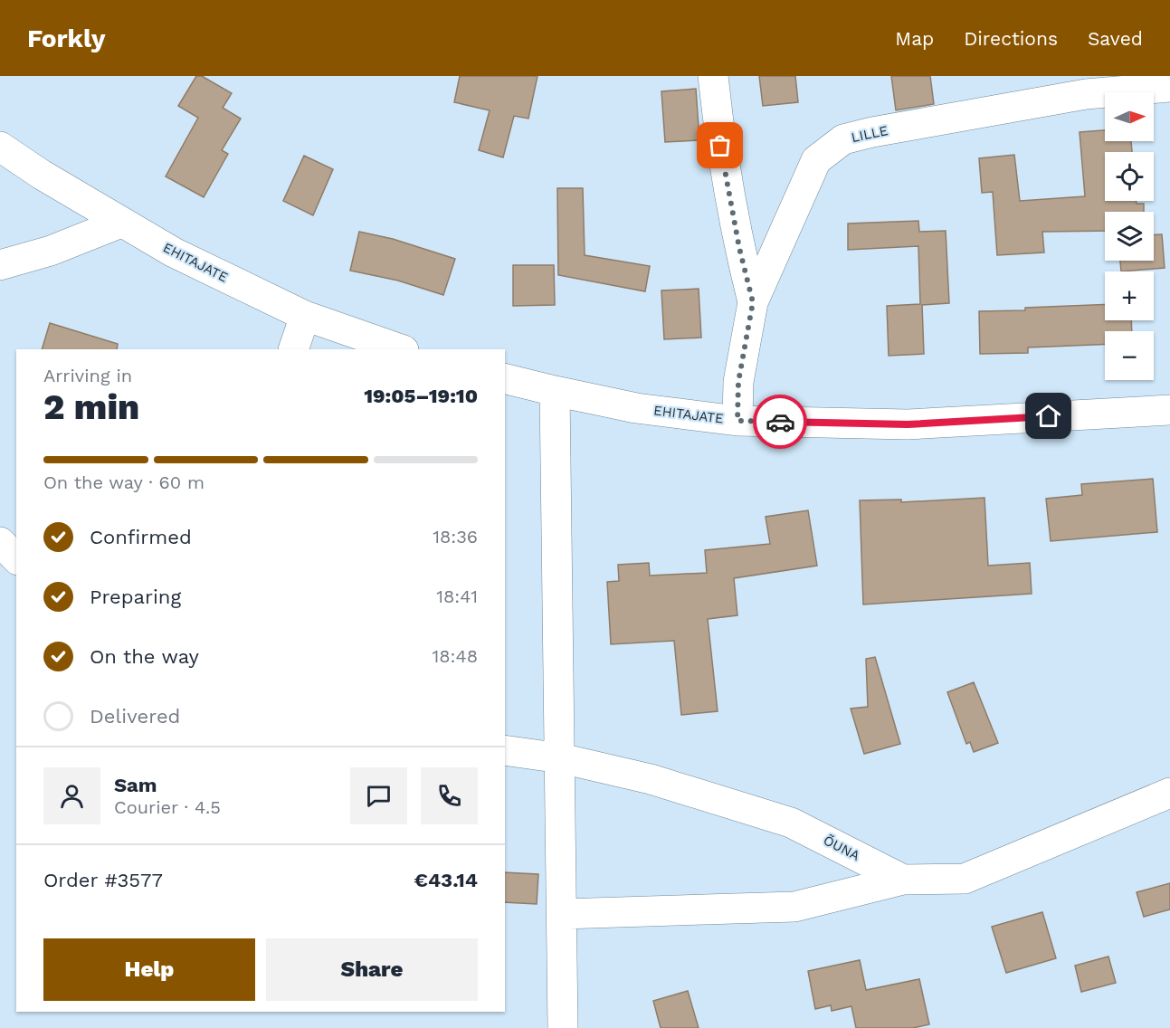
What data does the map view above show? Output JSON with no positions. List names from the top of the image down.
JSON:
{
  "streets": {
    "street": ["LILLE", "EHITAJATE", "ÕUNA"]
  },
  "crossings": [
    ["LILLE", "EHITAJATE"]
  ],
  "north": "right",
  "page": {
    "header": "Forkly",
    "nav": ["Map", "Directions", "Saved"],
    "map_buttons": ["+", "−"],
    "heading": ["2 min", "Arriving in", "19:05–19:10"],
    "panel": [
      "Sam",
      "Courier · 4.5",
      "Order #3577",
      "€43.14"
    ],
    "bar": "On the way · 60 m",
    "list": [
      ["Confirmed", "18:36"],
      ["Preparing", "18:41"],
      ["On the way", "18:48"],
      "Delivered"
    ],
    "buttons": ["Help", "Share"]
  }
}
